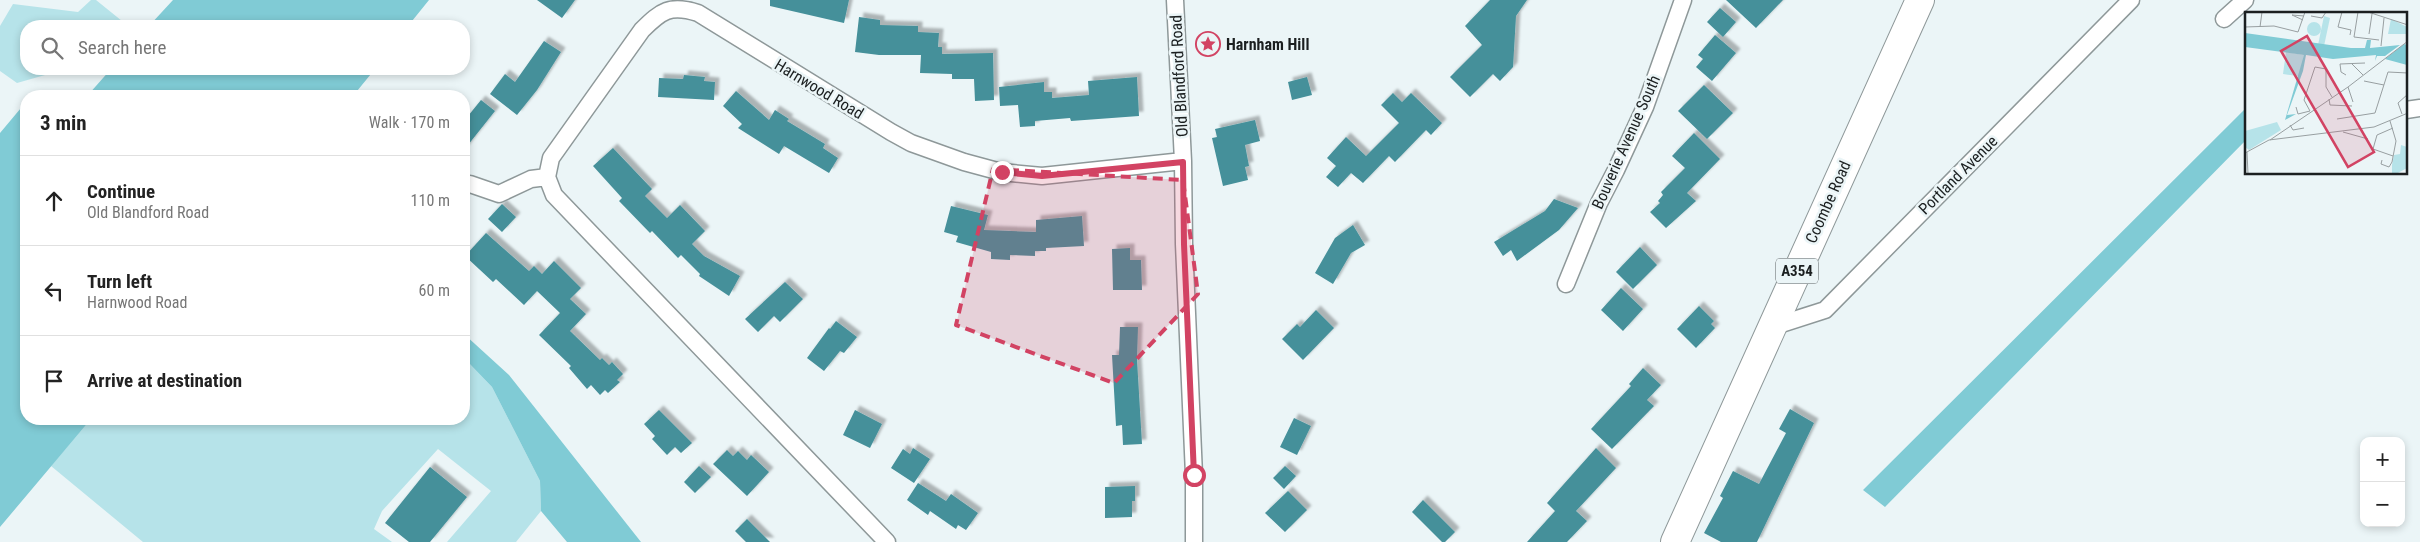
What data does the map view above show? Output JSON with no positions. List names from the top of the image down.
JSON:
{
  "streets": {
    "highway": ["Coombe Road", "A354"],
    "street": [
      "Old Blandford Road",
      "Harnwood Road",
      "Bouverie Avenue South",
      "Portland Avenue"
    ]
  },
  "crossings": [
    ["Old Blandford Road", "Harnwood Road"],
    ["Portland Avenue", "Coombe Road"]
  ],
  "places": {
    "place": ["Harnham Hill"]
  },
  "page": {
    "search": "Search here",
    "heading": ["3 min", "Walk · 170 m"],
    "list": [
      ["Continue", "Old Blandford Road", "110 m"],
      ["Turn left", "Harnwood Road", "60 m"],
      "Arrive at destination"
    ],
    "map_buttons": ["+", "−"]
  }
}
